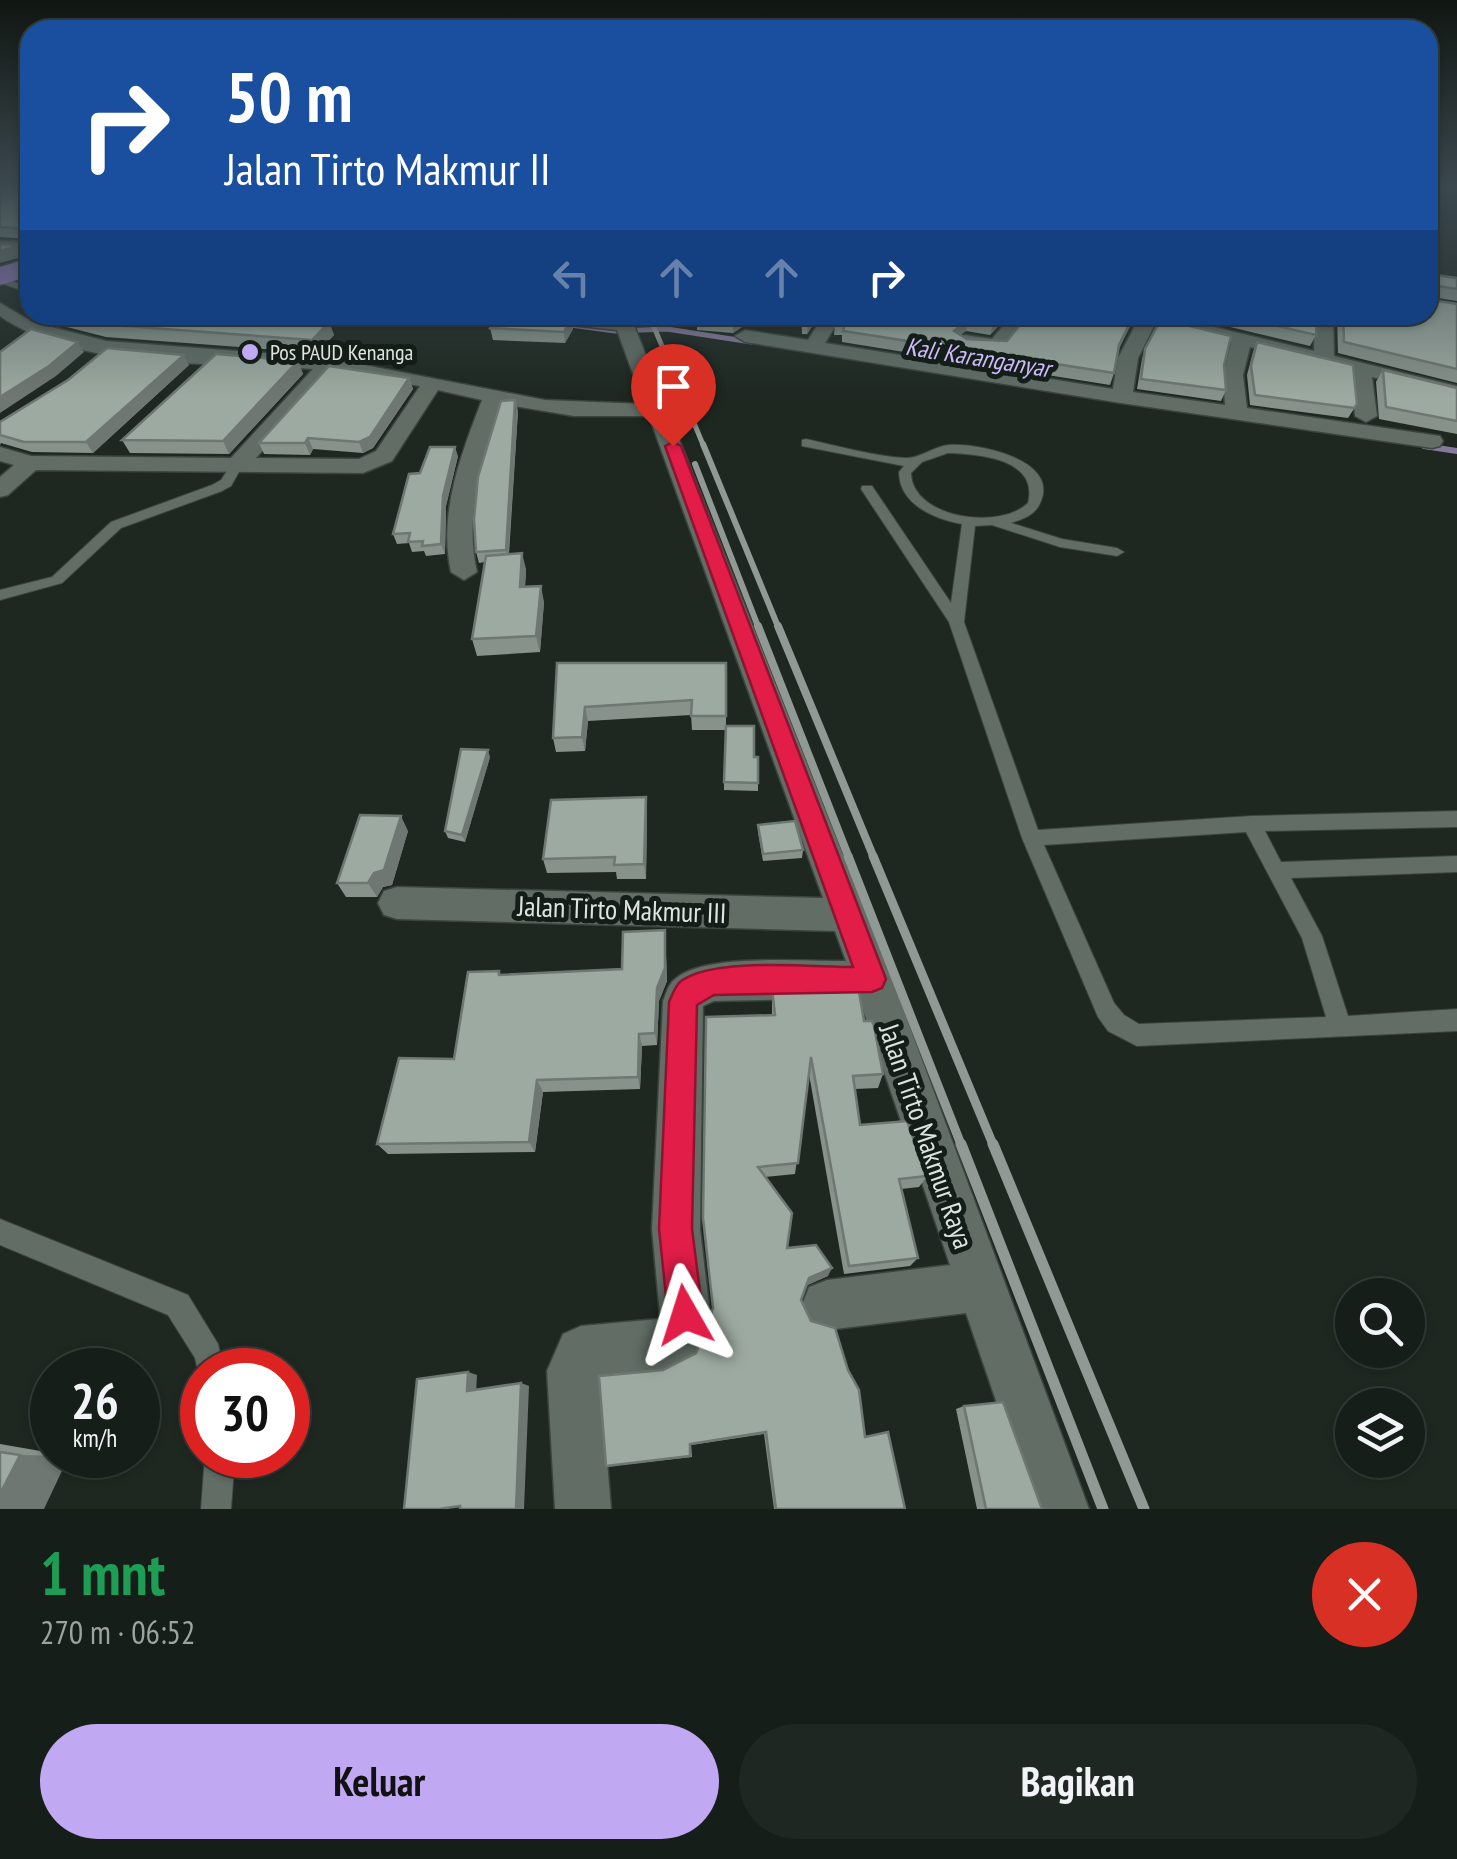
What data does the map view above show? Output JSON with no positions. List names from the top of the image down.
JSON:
{
  "streets": {
    "street": ["Jalan Tirto Makmur III", "Jalan Tirto Makmur Raya"]
  },
  "crossings": [
    ["Jalan Tirto Makmur III", "Jalan Tirto Makmur Raya"]
  ],
  "water": ["Kali Karanganyar"],
  "places": ["Pos PAUD Kenanga"],
  "page": {
    "turn": ["50 m", "Jalan Tirto Makmur II"],
    "speed": "26 km/h",
    "limit": "30",
    "heading": ["1 mnt", "270 m · 06:52"],
    "buttons": ["Keluar", "Bagikan"]
  }
}
